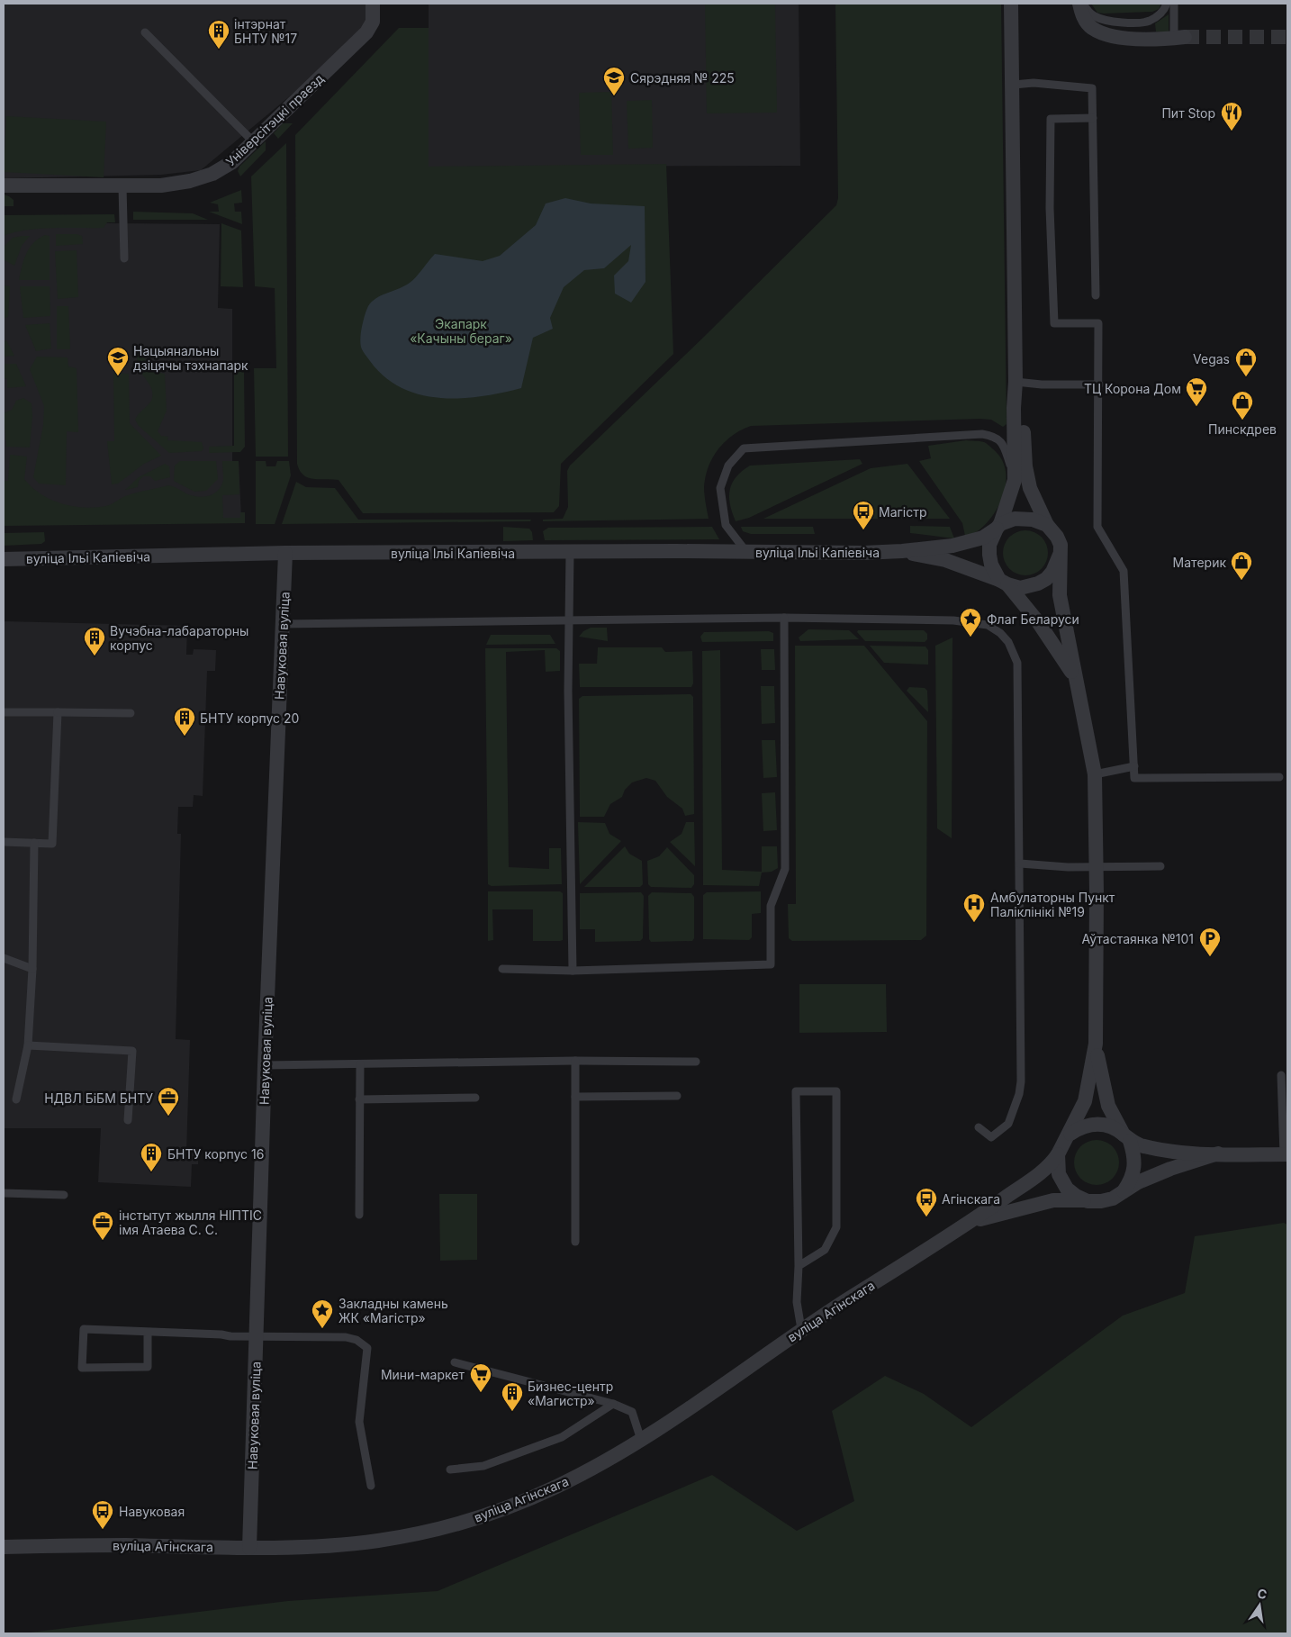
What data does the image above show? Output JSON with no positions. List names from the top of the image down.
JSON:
{
  "streets": {
    "street": [
      "Універсітэцкі праезд",
      "вуліца Ільі Капіевіча",
      "Навуковая вуліца",
      "вуліца Агінскага"
    ]
  },
  "crossings": [
    ["вуліца Ільі Капіевіча", "Навуковая вуліца"],
    ["Навуковая вуліца", "вуліца Агінскага"]
  ],
  "parks": ["Экапарк «Качыны бераг»"],
  "places": {
    "building": [
      "інтэрнат БНТУ №17",
      "Вучэбна-лабараторны корпус",
      "БНТУ корпус 20",
      "БНТУ корпус 16",
      "Бизнес-центр «Магистр»"
    ],
    "school or university": ["Сярэдняя № 225", "Нацыянальны дзіцячы тэхнапарк"],
    "restaurant": ["Пит Stop"],
    "shop": ["Vegas", "Пинскдрев", "Материк"],
    "supermarket": ["ТЦ Корона Дом", "Мини-маркет"],
    "bus stop": ["Магістр", "Агінскага", "Навуковая"],
    "place": ["Флаг Беларуси", "Закладны камень ЖК «Магістр»"],
    "hospital": ["Амбулаторны Пункт Паліклінікі №19"],
    "parking": ["Аўтастаянка №101"],
    "office": ["НДВЛ БіБМ БНТУ", "інстытут жылля НІПТІС імя Атаева С. С."]
  },
  "north": "top"
}
